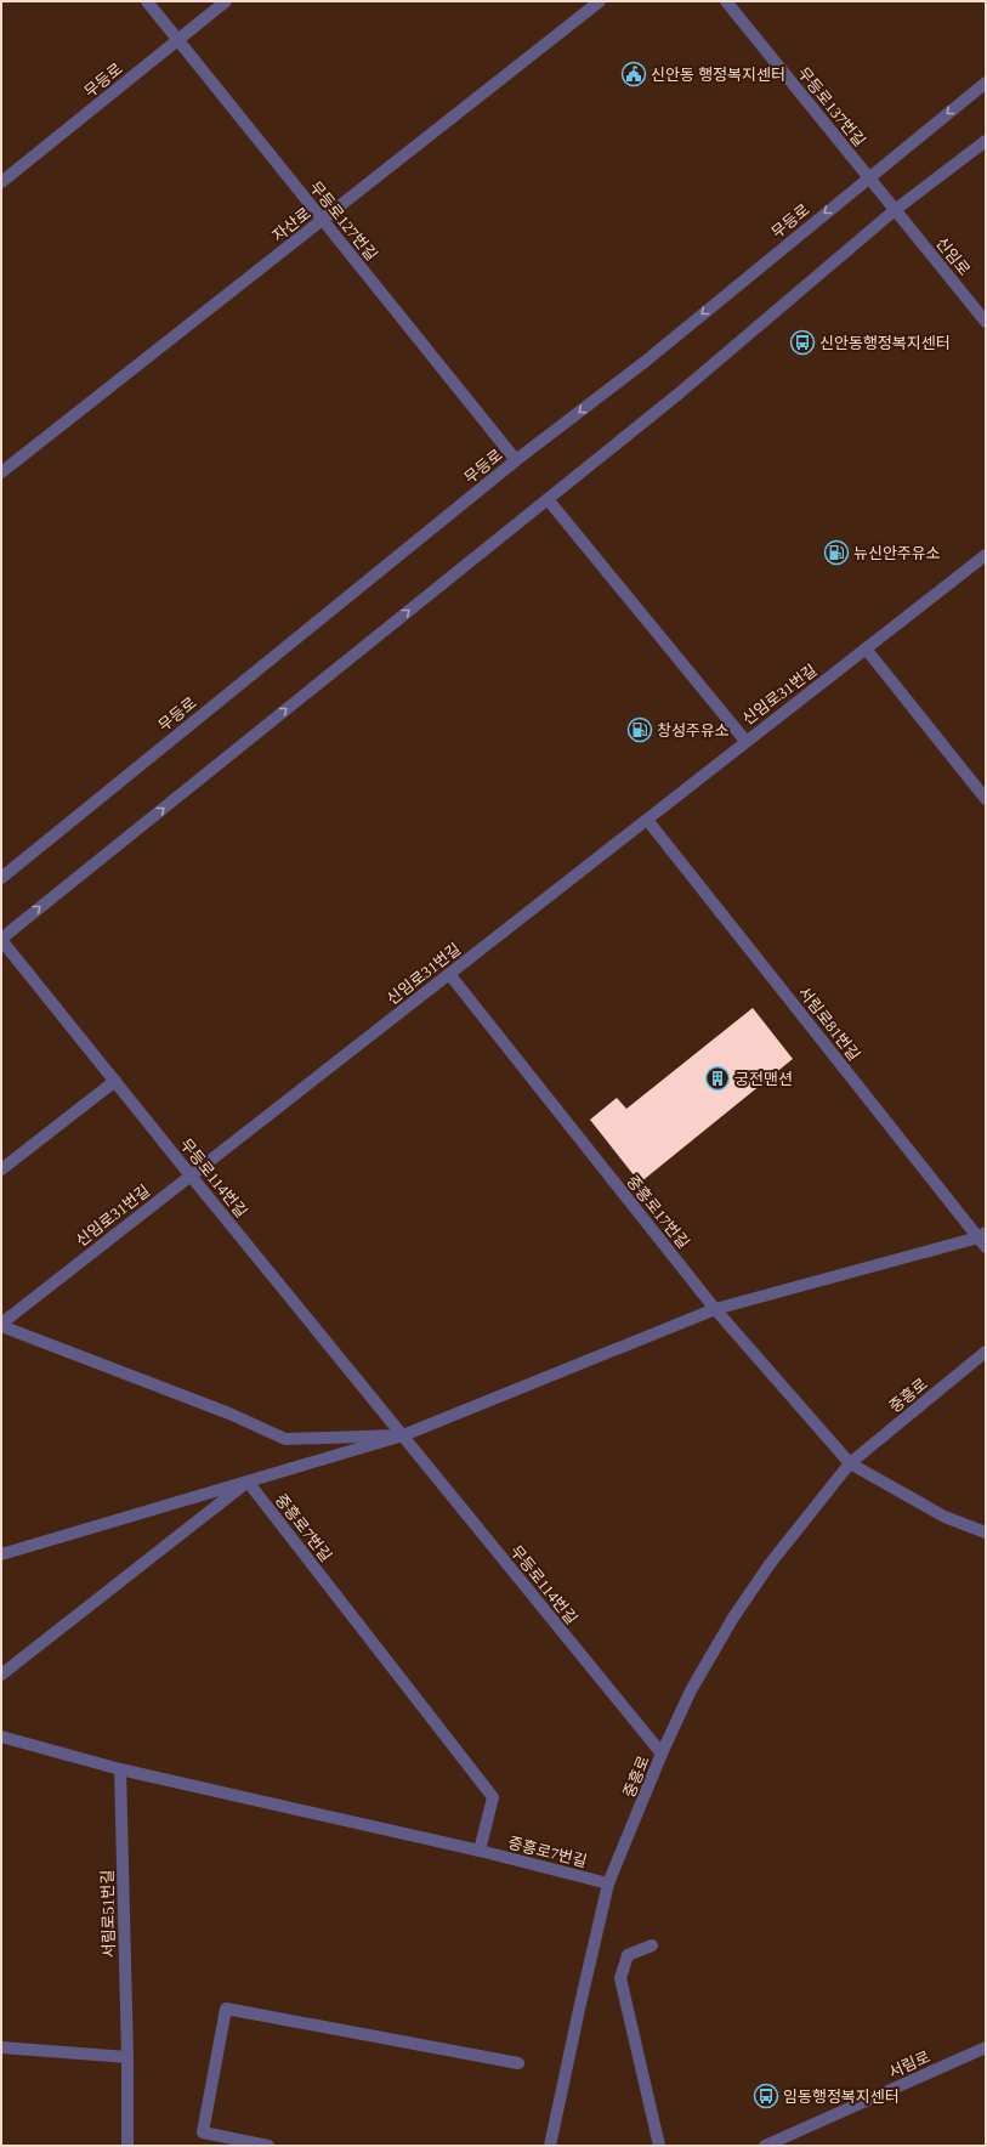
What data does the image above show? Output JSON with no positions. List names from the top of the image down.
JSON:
{
  "streets": {
    "street": [
      "무등로",
      "무등로137번길",
      "무등로127번길",
      "자산로",
      "신임로",
      "신임로31번길",
      "서림로81번길",
      "무등로114번길",
      "중흥로17번길",
      "중흥로",
      "중흥로7번길",
      "서림로51번길",
      "서림로"
    ]
  },
  "crossings": [
    ["무등로", "무등로137번길"],
    ["무등로", "무등로127번길"],
    ["무등로137번길", "신임로"],
    ["무등로127번길", "자산로"],
    ["신임로31번길", "서림로81번길"],
    ["신임로31번길", "무등로114번길"],
    ["신임로31번길", "중흥로17번길"],
    ["무등로114번길", "중흥로"],
    ["중흥로17번길", "중흥로"],
    ["중흥로", "중흥로7번길"],
    ["중흥로7번길", "서림로51번길"]
  ],
  "places": {
    "public building": ["신안동 행정복지센터"],
    "bus stop": ["신안동행정복지센터", "임동행정복지센터"],
    "fuel station": ["뉴신안주유소", "창성주유소"],
    "building": ["궁전맨션"]
  }
}
